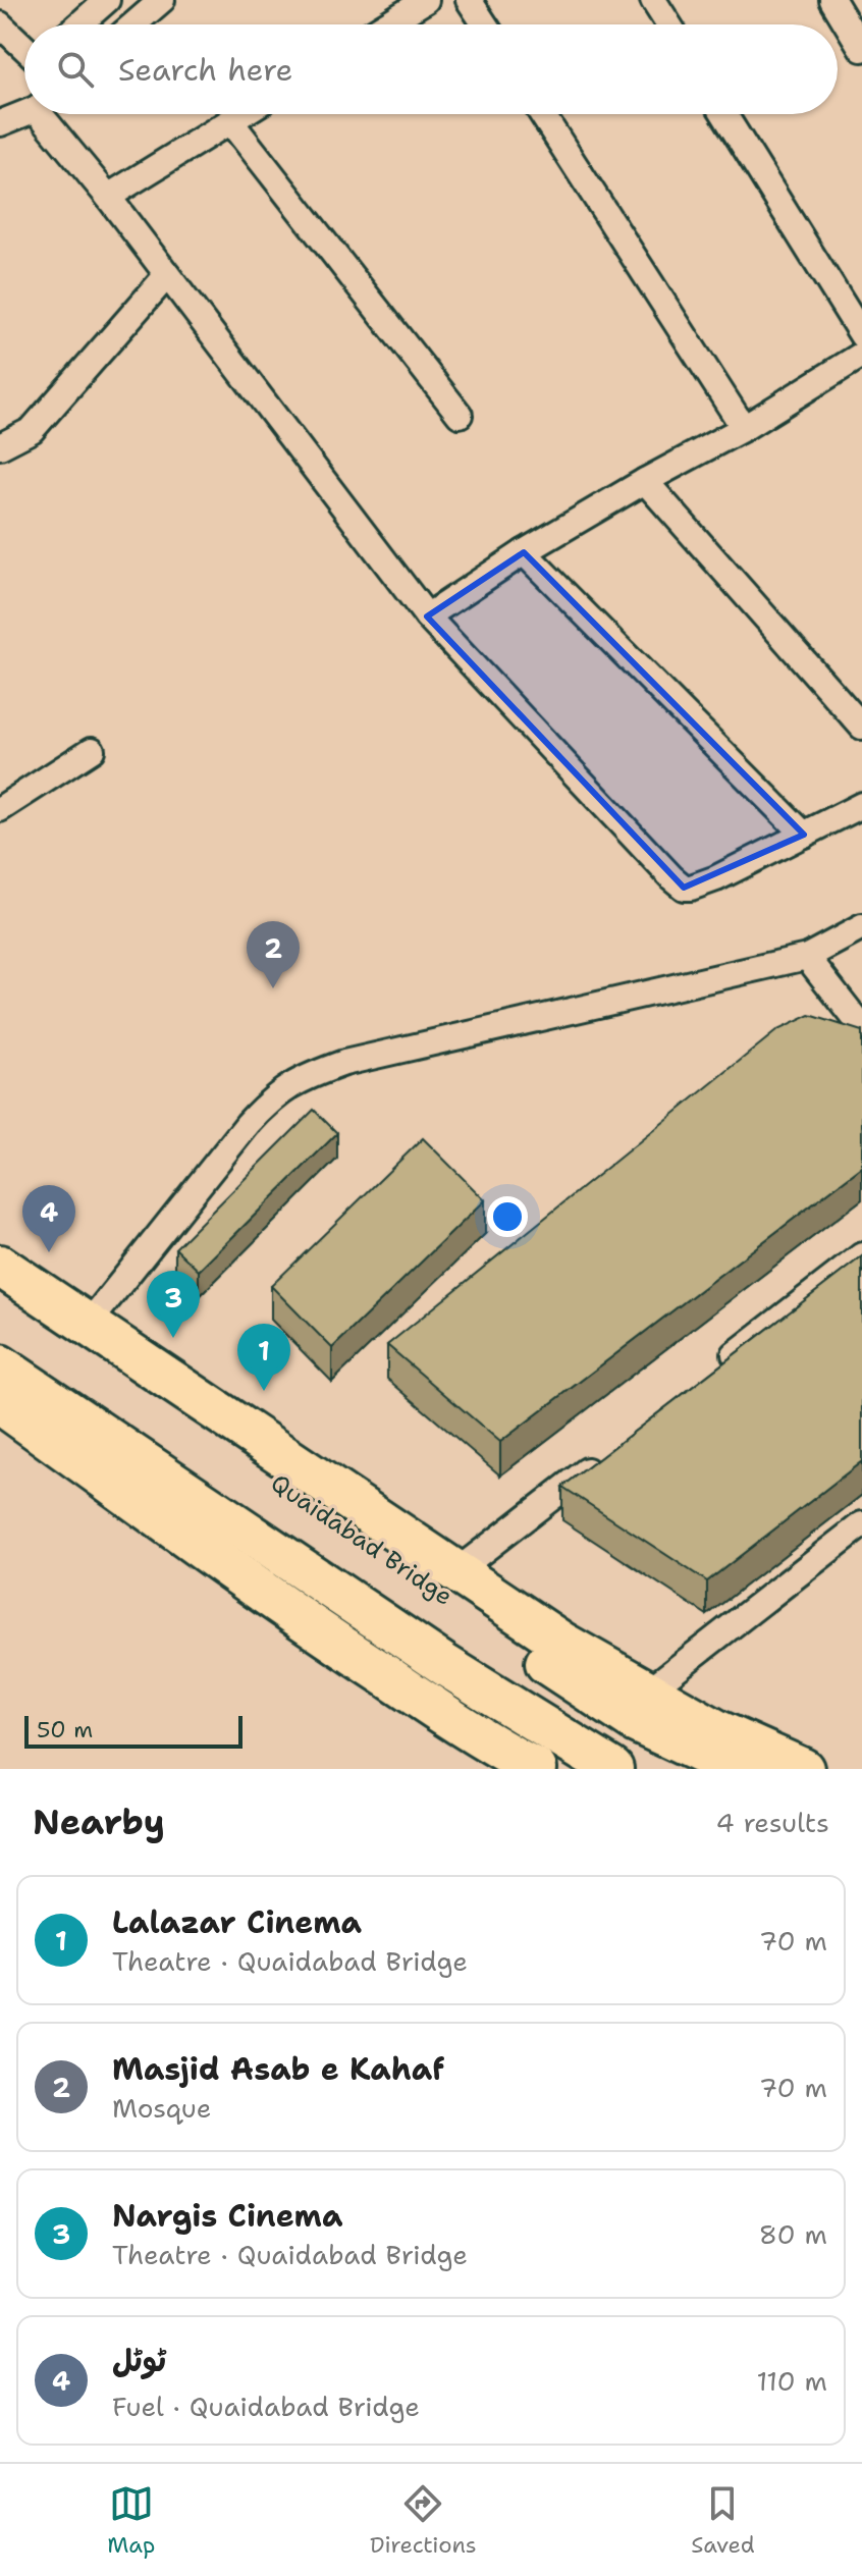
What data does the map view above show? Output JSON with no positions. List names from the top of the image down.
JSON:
{
  "streets": {
    "highway": ["Quaidabad Bridge"]
  },
  "scale_bar": "50 m",
  "page": {
    "search": "Search here",
    "pins": [
      "2",
      "4",
      "3",
      "1"
    ],
    "scale": "50 m",
    "heading": ["Nearby", "4 results"],
    "list": [
      {
        "mark": "1",
        "name": "Lalazar Cinema",
        "note": "Theatre · Quaidabad Bridge",
        "value": "70 m"
      },
      {
        "mark": "2",
        "name": "Masjid Asab e Kahaf",
        "note": "Mosque",
        "value": "70 m"
      },
      {
        "mark": "3",
        "name": "Nargis Cinema",
        "note": "Theatre · Quaidabad Bridge",
        "value": "80 m"
      },
      {
        "mark": "4",
        "name": "ٹوٹل",
        "note": "Fuel · Quaidabad Bridge",
        "value": "110 m"
      }
    ],
    "nav": ["Map", "Directions", "Saved"]
  }
}
